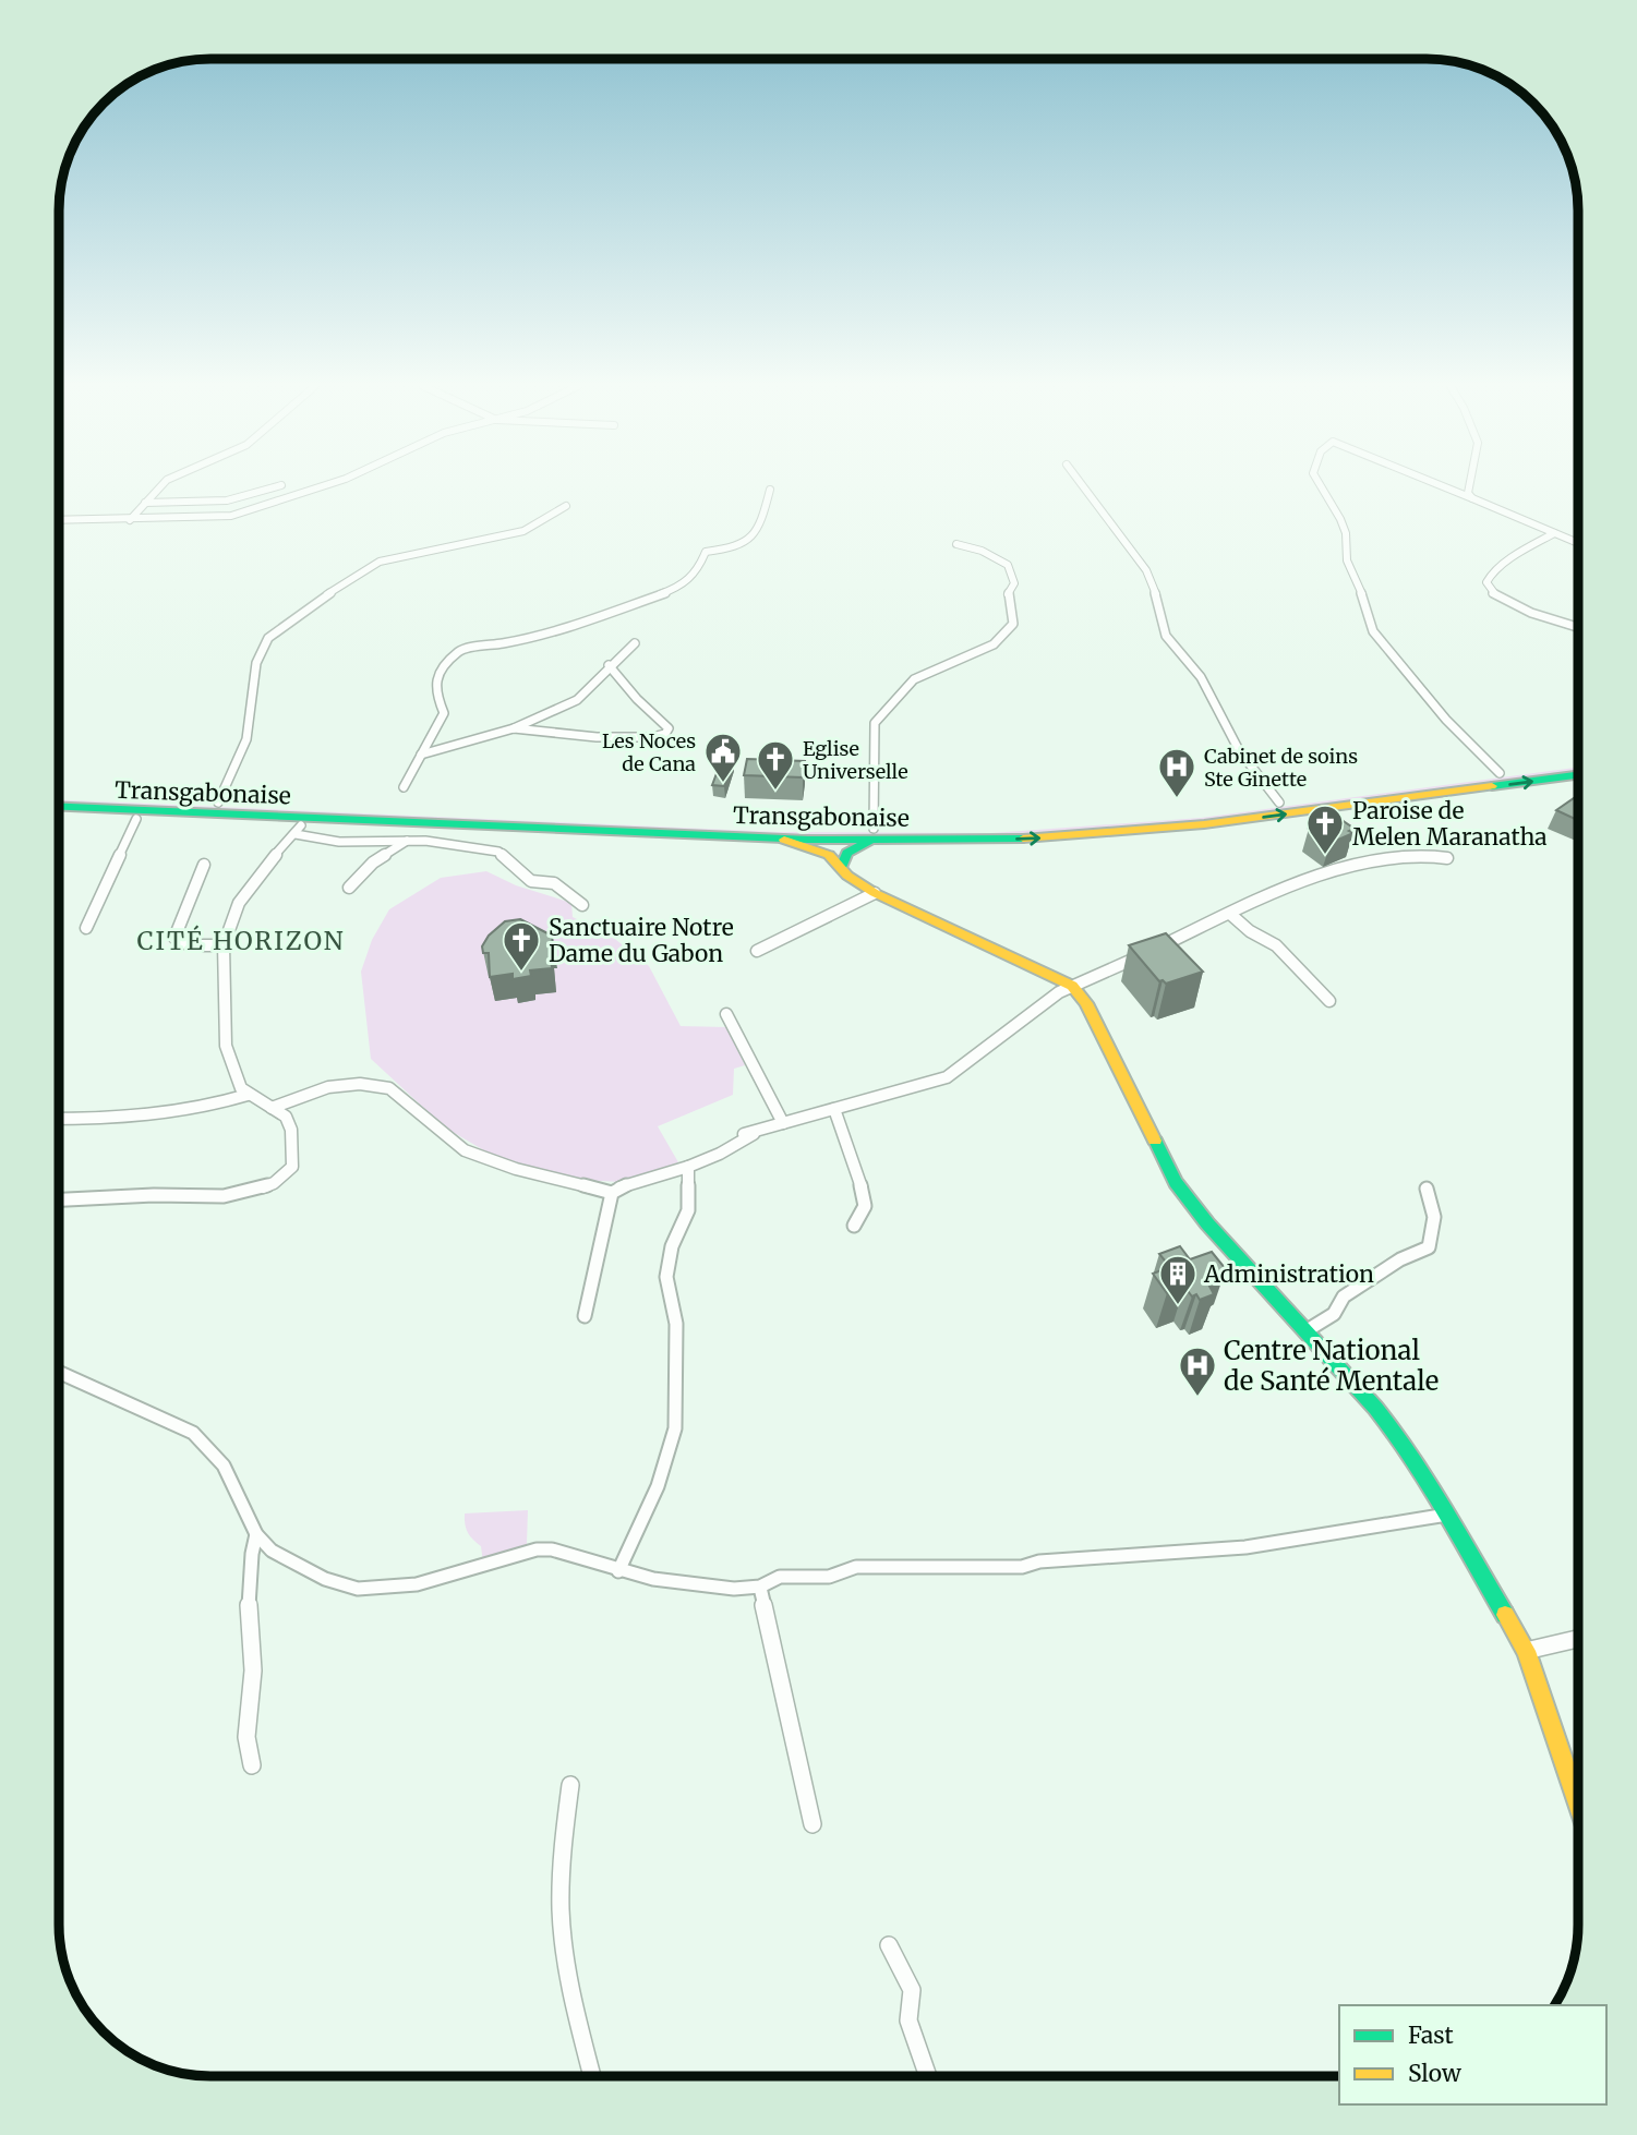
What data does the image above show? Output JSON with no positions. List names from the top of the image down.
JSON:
{
  "streets": {
    "main road": ["Transgabonaise"]
  },
  "districts": ["CITÉ HORIZON"],
  "places": {
    "public building": ["Les Noces de Cana"],
    "church": ["Eglise Universelle", "Paroise de Melen Maranatha", "Sanctuaire Notre Dame du Gabon"],
    "hospital": ["Cabinet de soins Ste Ginette", "Centre National de Santé Mentale"],
    "building": ["Administration"]
  },
  "legend": ["Fast", "Slow"]
}
